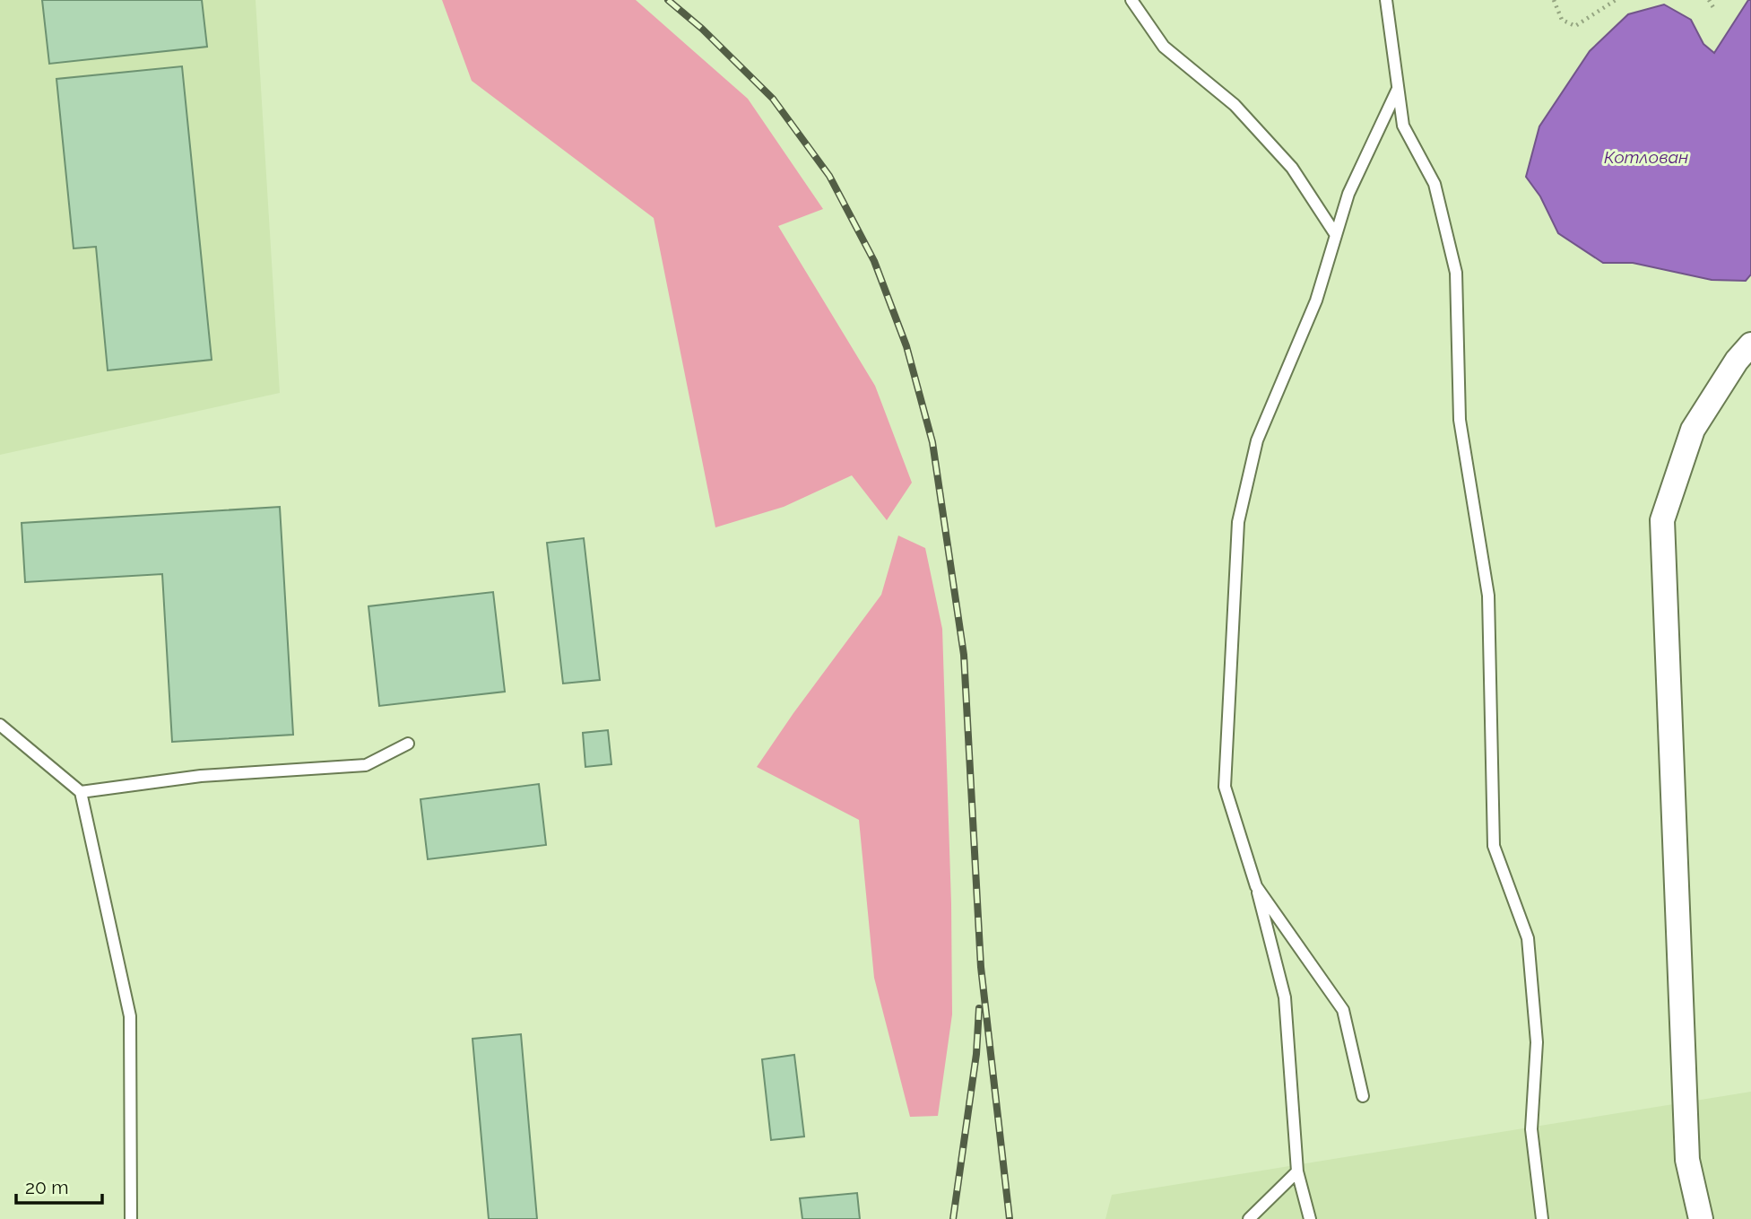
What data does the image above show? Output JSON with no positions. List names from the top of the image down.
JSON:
{
  "water": ["Котлован"],
  "scale_bar": "20 m"
}
